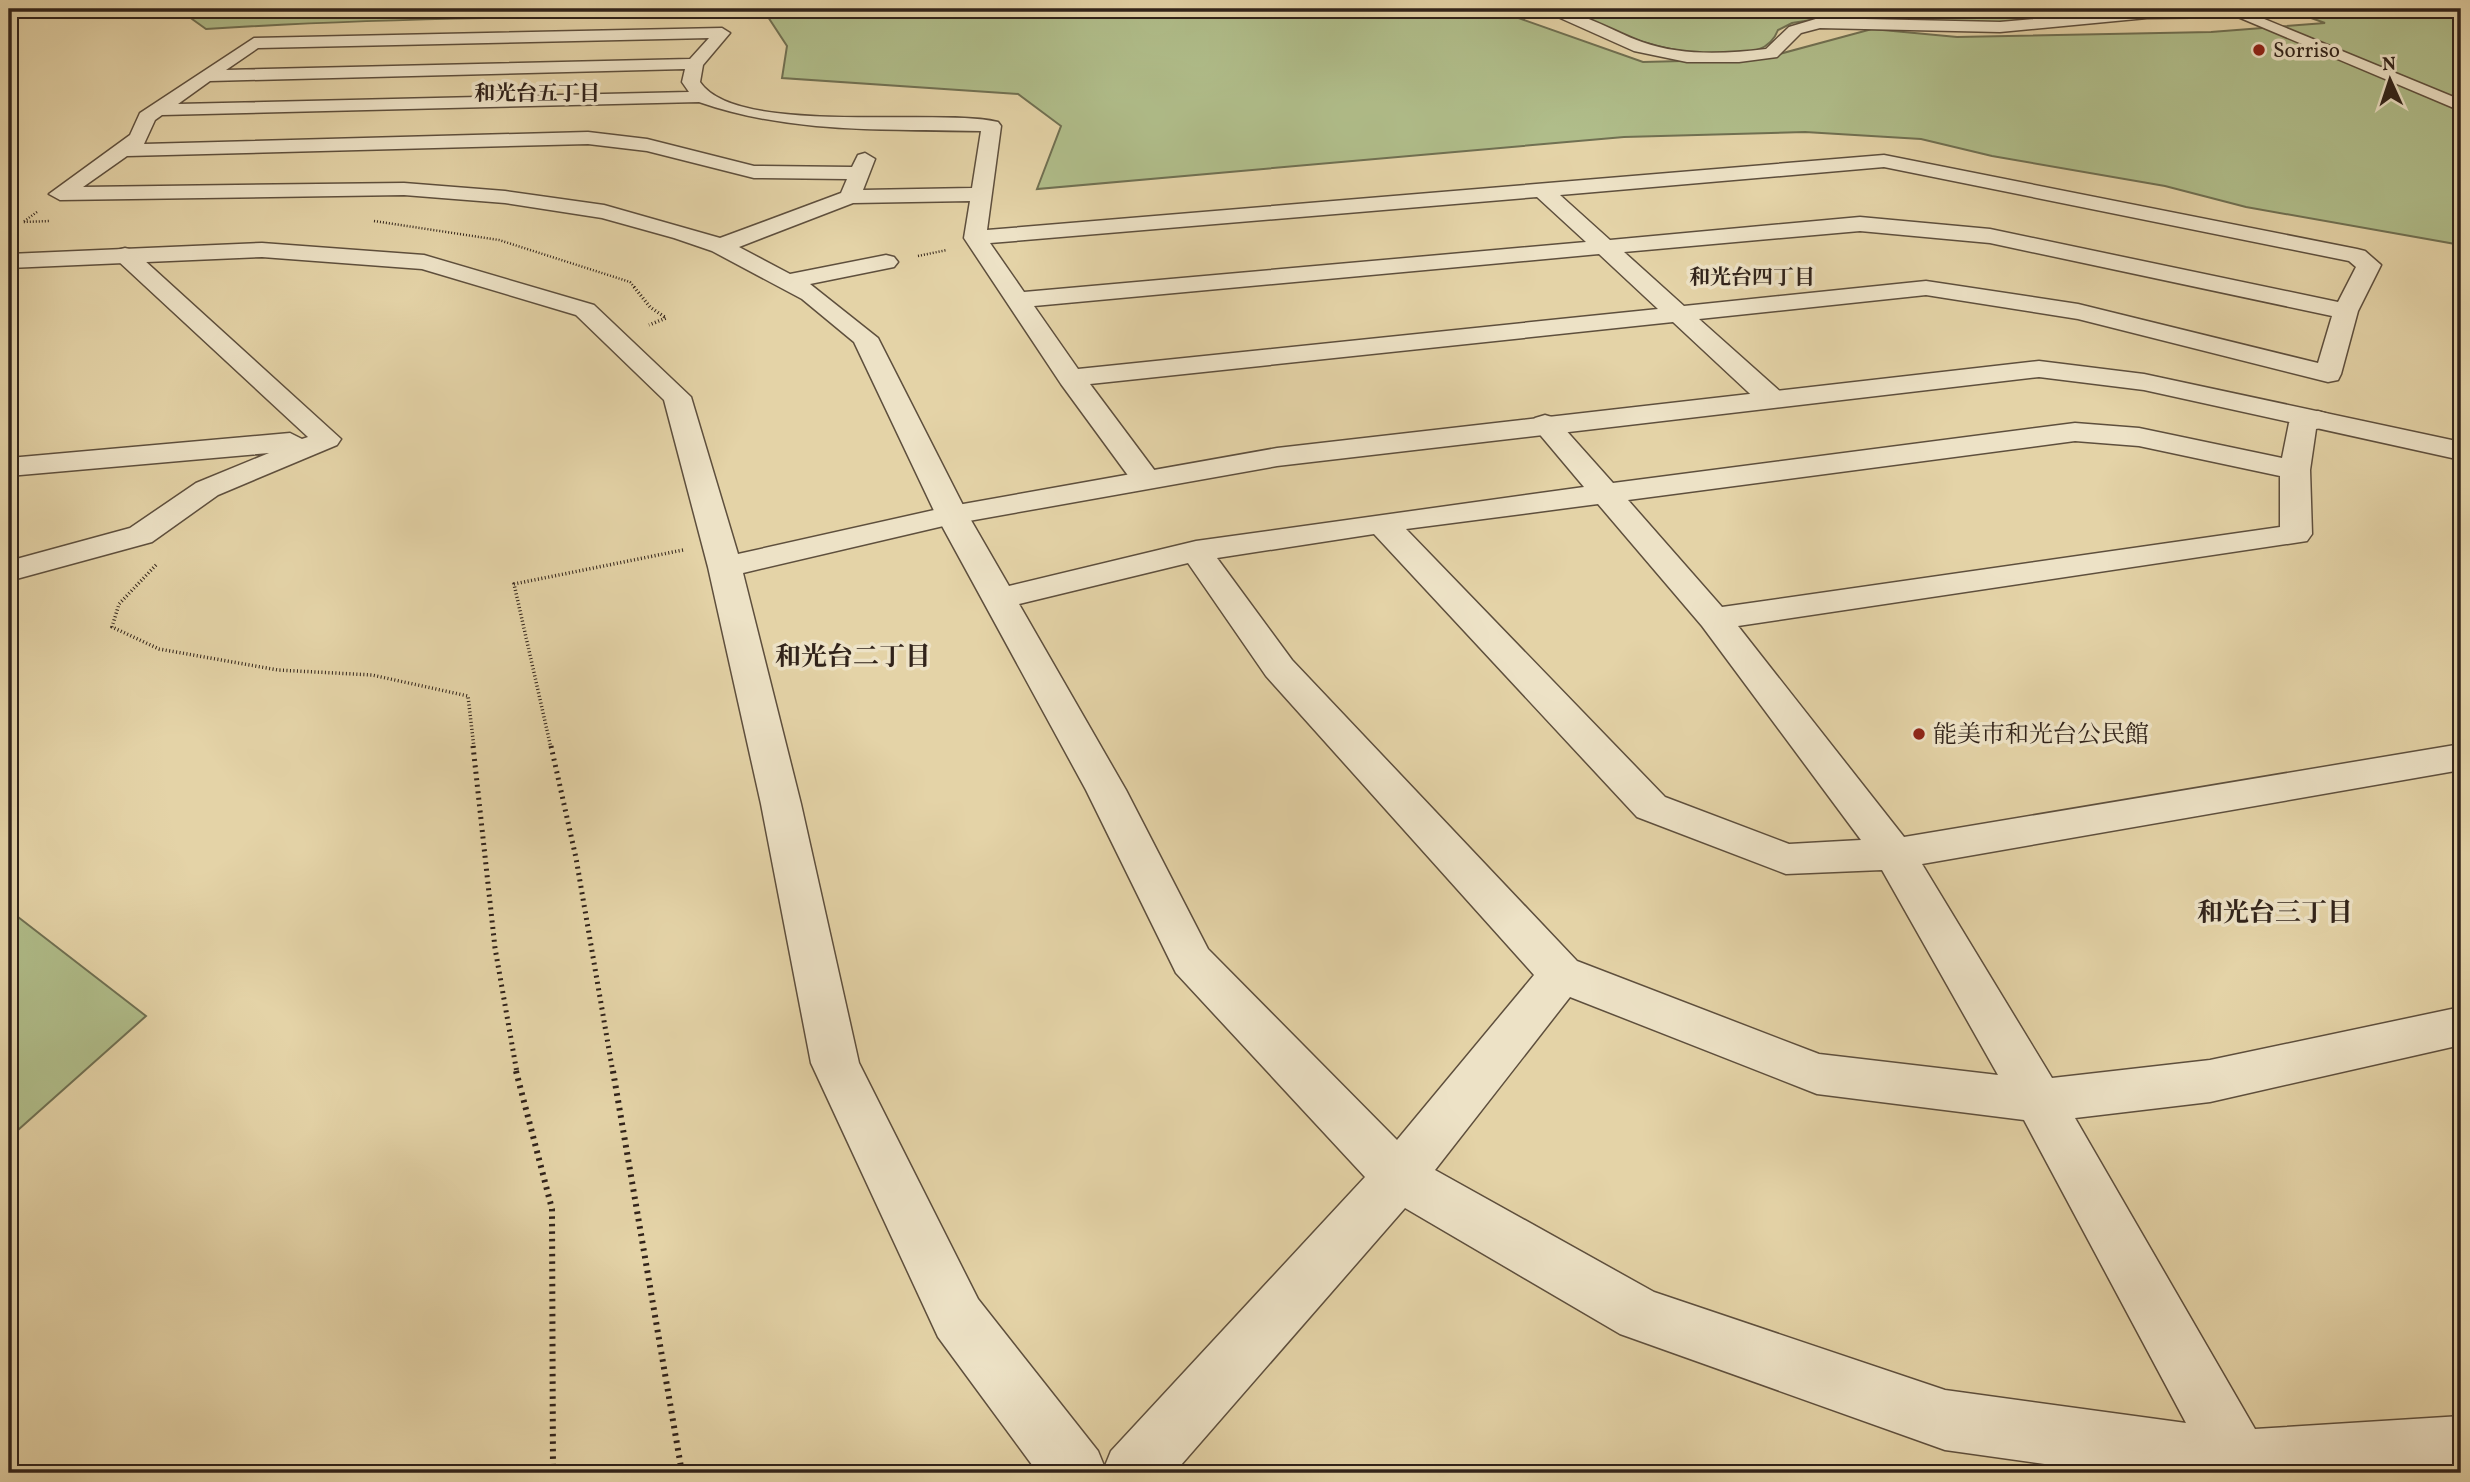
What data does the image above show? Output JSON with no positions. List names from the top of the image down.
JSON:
{
  "districts": [
    "和光台五丁目",
    "和光台四丁目",
    "和光台二丁目",
    "和光台三丁目"
  ],
  "places": ["Sorriso", "能美市和光台公民館"],
  "north": "top"
}
